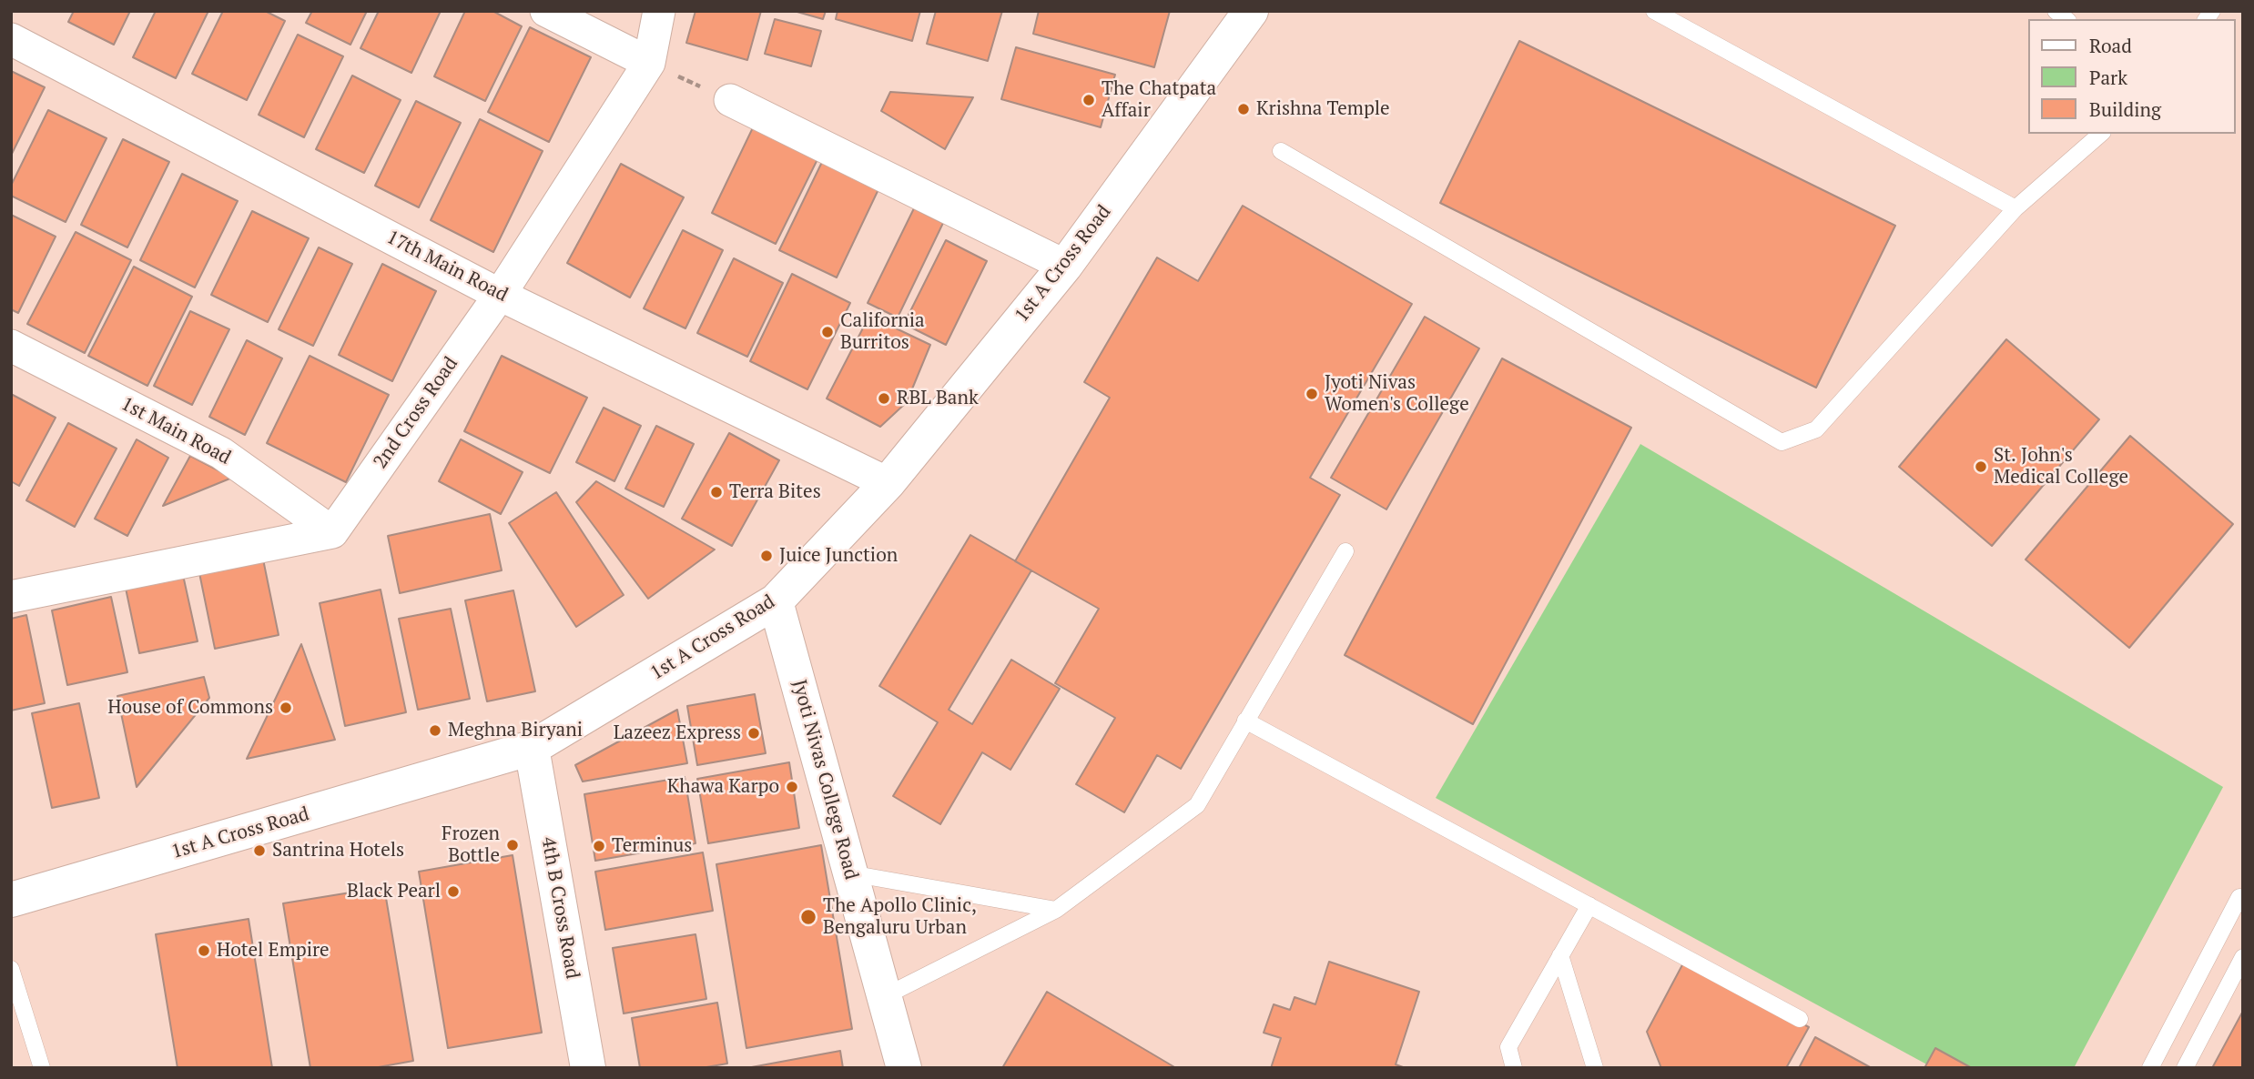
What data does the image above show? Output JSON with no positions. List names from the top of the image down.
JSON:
{
  "streets": {
    "street": [
      "1st A Cross Road",
      "17th Main Road",
      "2nd Cross Road",
      "1st Main Road",
      "Jyoti Nivas College Road",
      "4th B Cross Road"
    ]
  },
  "crossings": [
    ["1st A Cross Road", "17th Main Road"],
    ["1st A Cross Road", "Jyoti Nivas College Road"],
    ["1st A Cross Road", "4th B Cross Road"],
    ["17th Main Road", "2nd Cross Road"],
    ["2nd Cross Road", "1st Main Road"]
  ],
  "places": [
    "The Chatpata Affair",
    "Krishna Temple",
    "California Burritos",
    "Jyoti Nivas Women's College",
    "RBL Bank",
    "St. John's Medical College",
    "Terra Bites",
    "Juice Junction",
    "House of Commons",
    "Meghna Biryani",
    "Lazeez Express",
    "Khawa Karpo",
    "Frozen Bottle",
    "Terminus",
    "Santrina Hotels",
    "Black Pearl",
    "The Apollo Clinic, Bengaluru Urban",
    "Hotel Empire"
  ],
  "legend": ["Road", "Park", "Building"]
}
